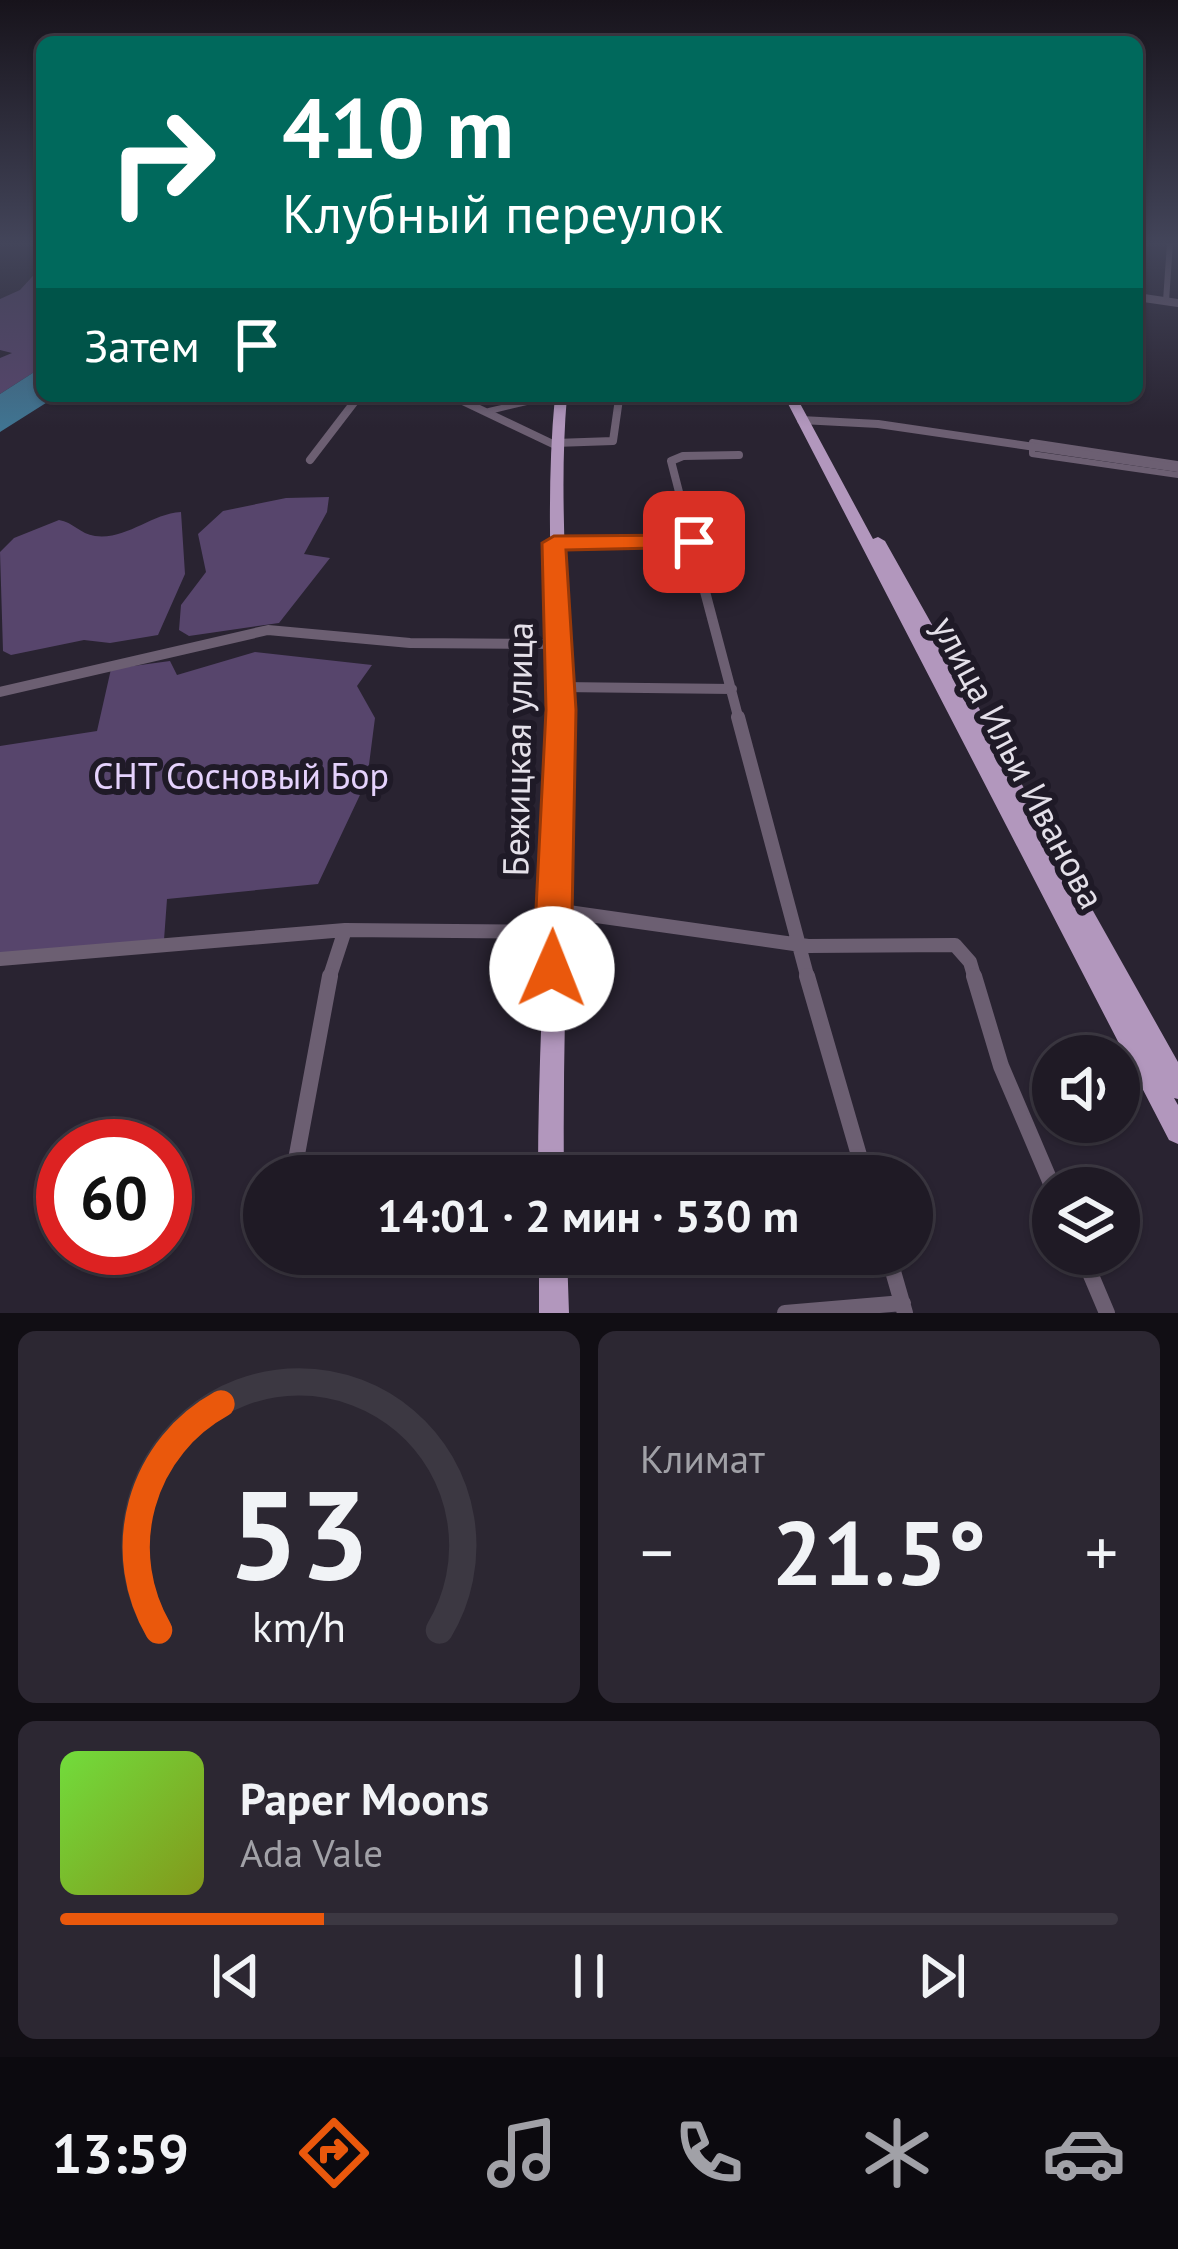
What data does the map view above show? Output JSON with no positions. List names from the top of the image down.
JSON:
{
  "streets": {
    "main road": ["Бежицкая улица", "улица Ильи Иванова"]
  },
  "parks": ["СНТ Сосновый Бор"],
  "page": {
    "turn": ["410 m", "Клубный переулок"],
    "then": "Затем",
    "limit": "60",
    "trip": "14:01 · 2 мин · 530 m",
    "tile": "Климат",
    "heat": ["−", "21.5°", "+"],
    "song": ["Paper Moons", "Ada Vale"],
    "tabs": "13:59",
    "gauge": ["53", "km/h"]
  }
}
